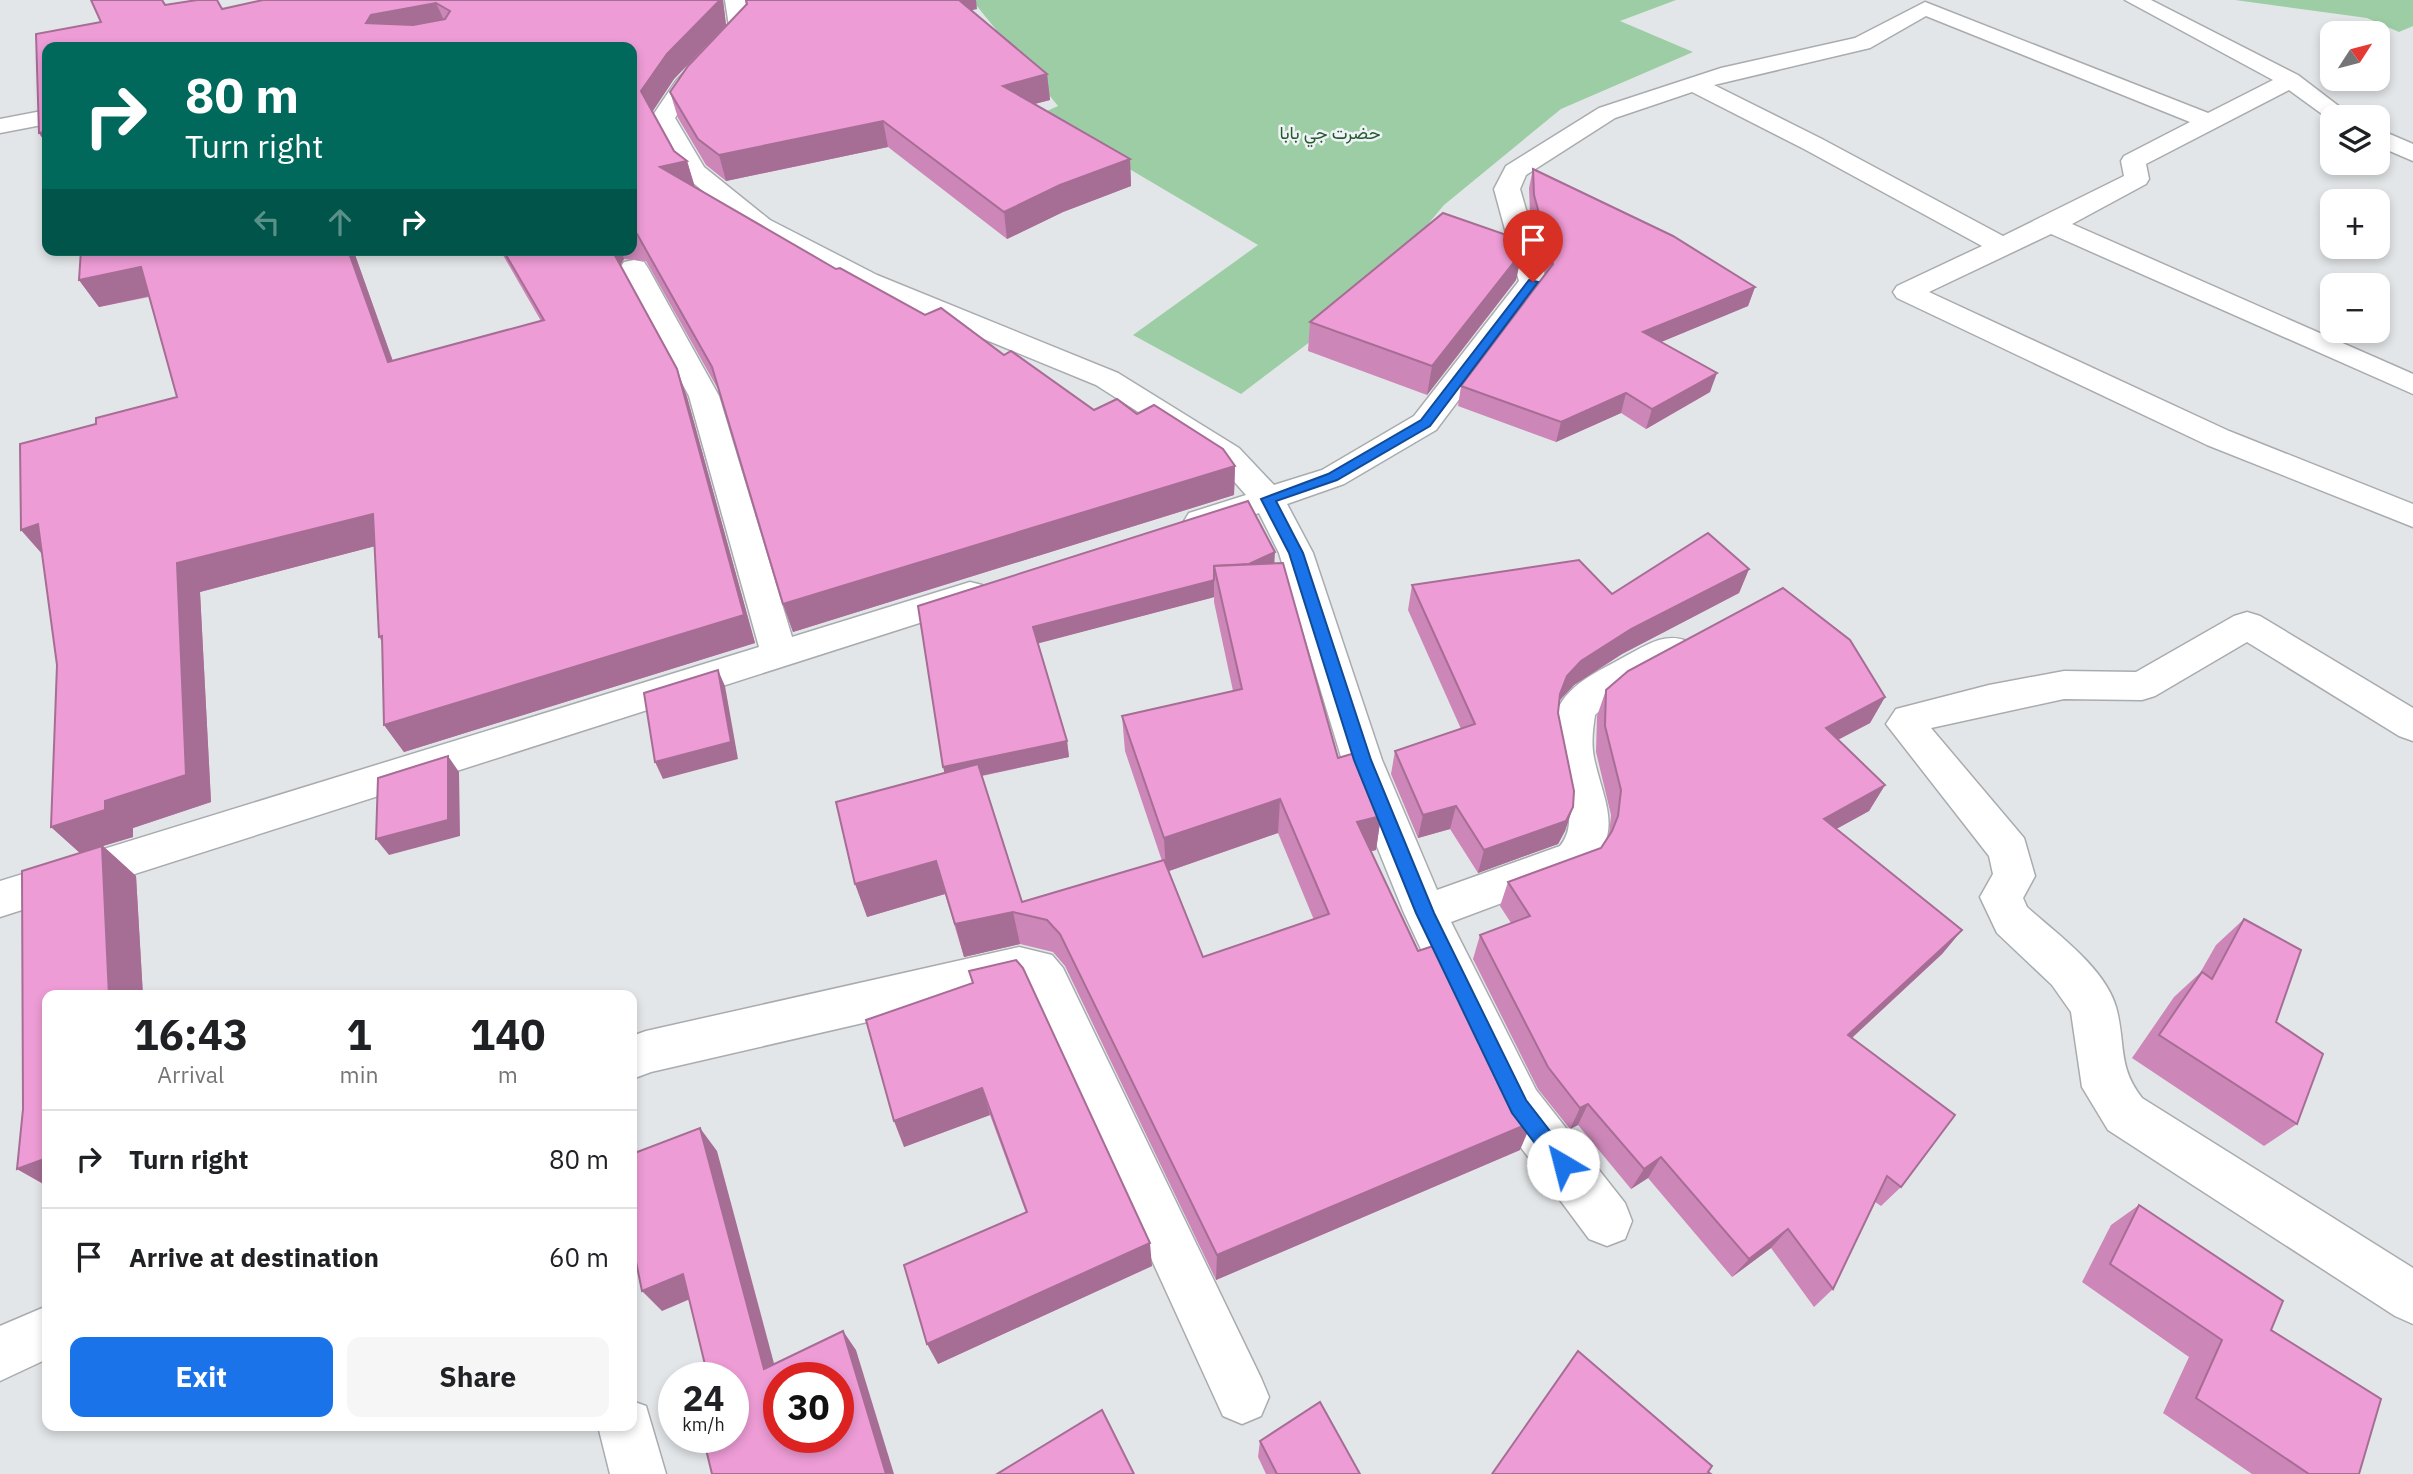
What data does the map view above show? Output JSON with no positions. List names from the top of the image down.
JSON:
{
  "parks": ["حضرت جي بابا"],
  "north": "top right",
  "page": {
    "map_buttons": ["+", "−"],
    "turn": ["80 m", "Turn right"],
    "eta": [
      "16:43",
      "Arrival",
      "1",
      "min",
      "140",
      "m"
    ],
    "list": [
      {
        "name": "Turn right",
        "value": "80 m"
      },
      {
        "name": "Arrive at destination",
        "value": "60 m"
      }
    ],
    "buttons": ["Exit", "Share"],
    "speed": "24 km/h",
    "limit": "30"
  }
}
